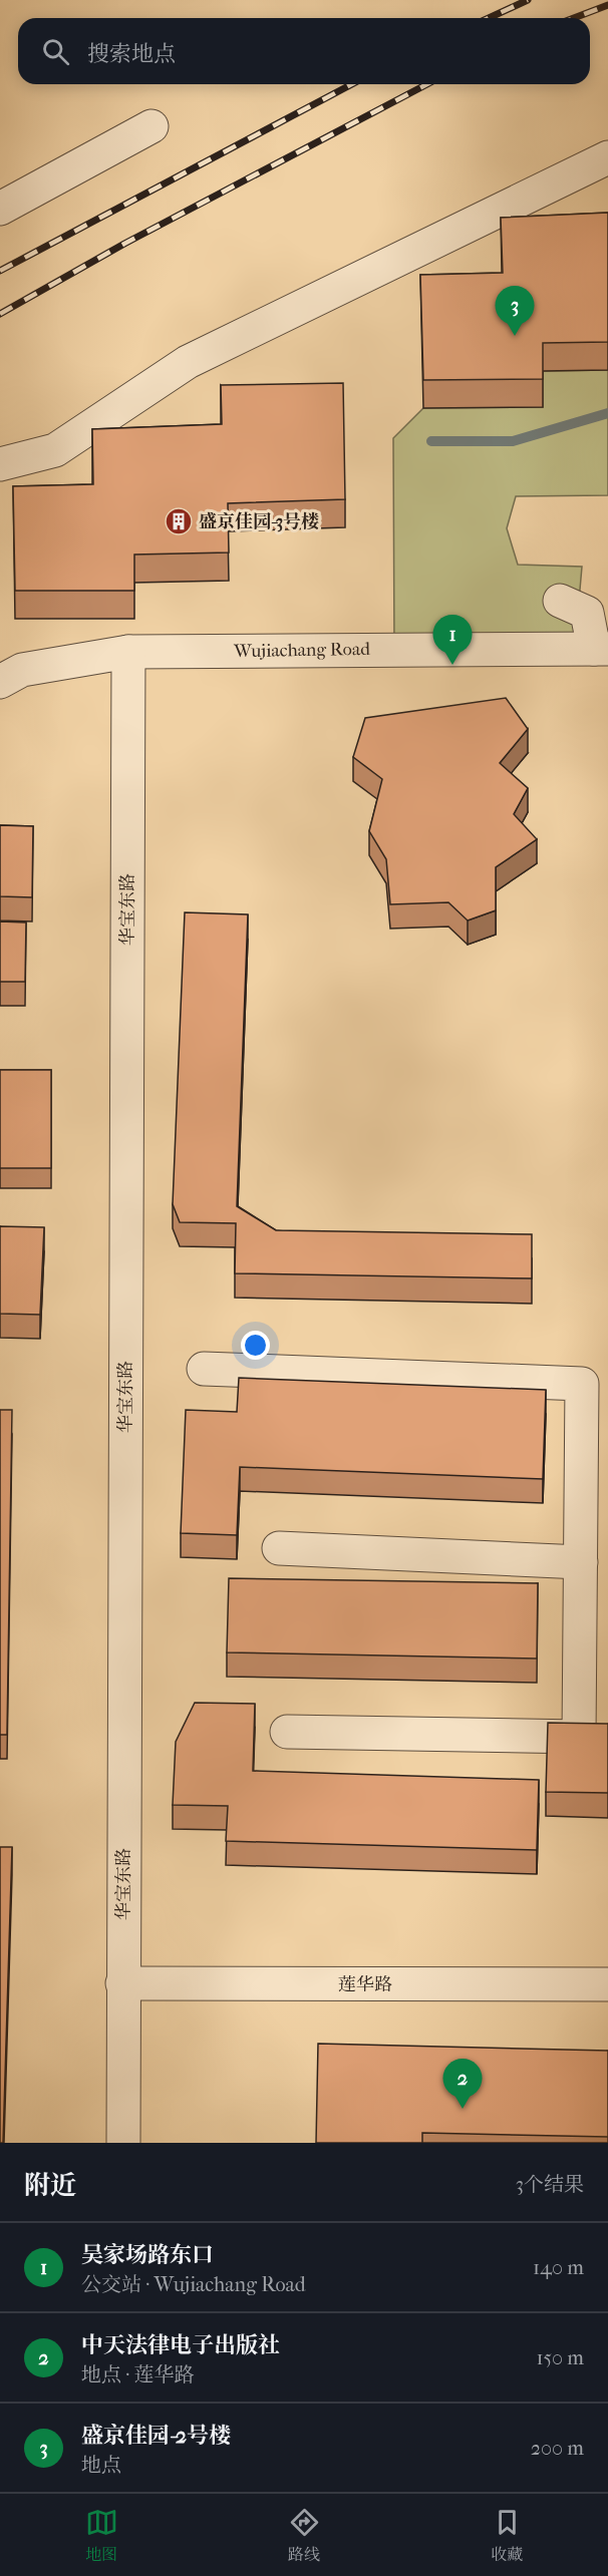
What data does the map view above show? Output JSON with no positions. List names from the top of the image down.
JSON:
{
  "streets": {
    "street": ["Wujiachang Road", "华宝东路", "莲华路"]
  },
  "crossings": [
    ["Wujiachang Road", "华宝东路"],
    ["华宝东路", "莲华路"]
  ],
  "places": {
    "building": ["盛京佳园-3号楼"]
  },
  "page": {
    "search": "搜索地点",
    "pins": ["3", "1", "2"],
    "heading": ["附近", "3个结果"],
    "list": [
      {
        "mark": "1",
        "name": "吴家场路东口",
        "note": "公交站 · Wujiachang Road",
        "value": "140 m"
      },
      {
        "mark": "2",
        "name": "中天法律电子出版社",
        "note": "地点 · 莲华路",
        "value": "150 m"
      },
      {
        "mark": "3",
        "name": "盛京佳园-2号楼",
        "note": "地点",
        "value": "200 m"
      }
    ],
    "nav": ["地图", "路线", "收藏"]
  }
}
